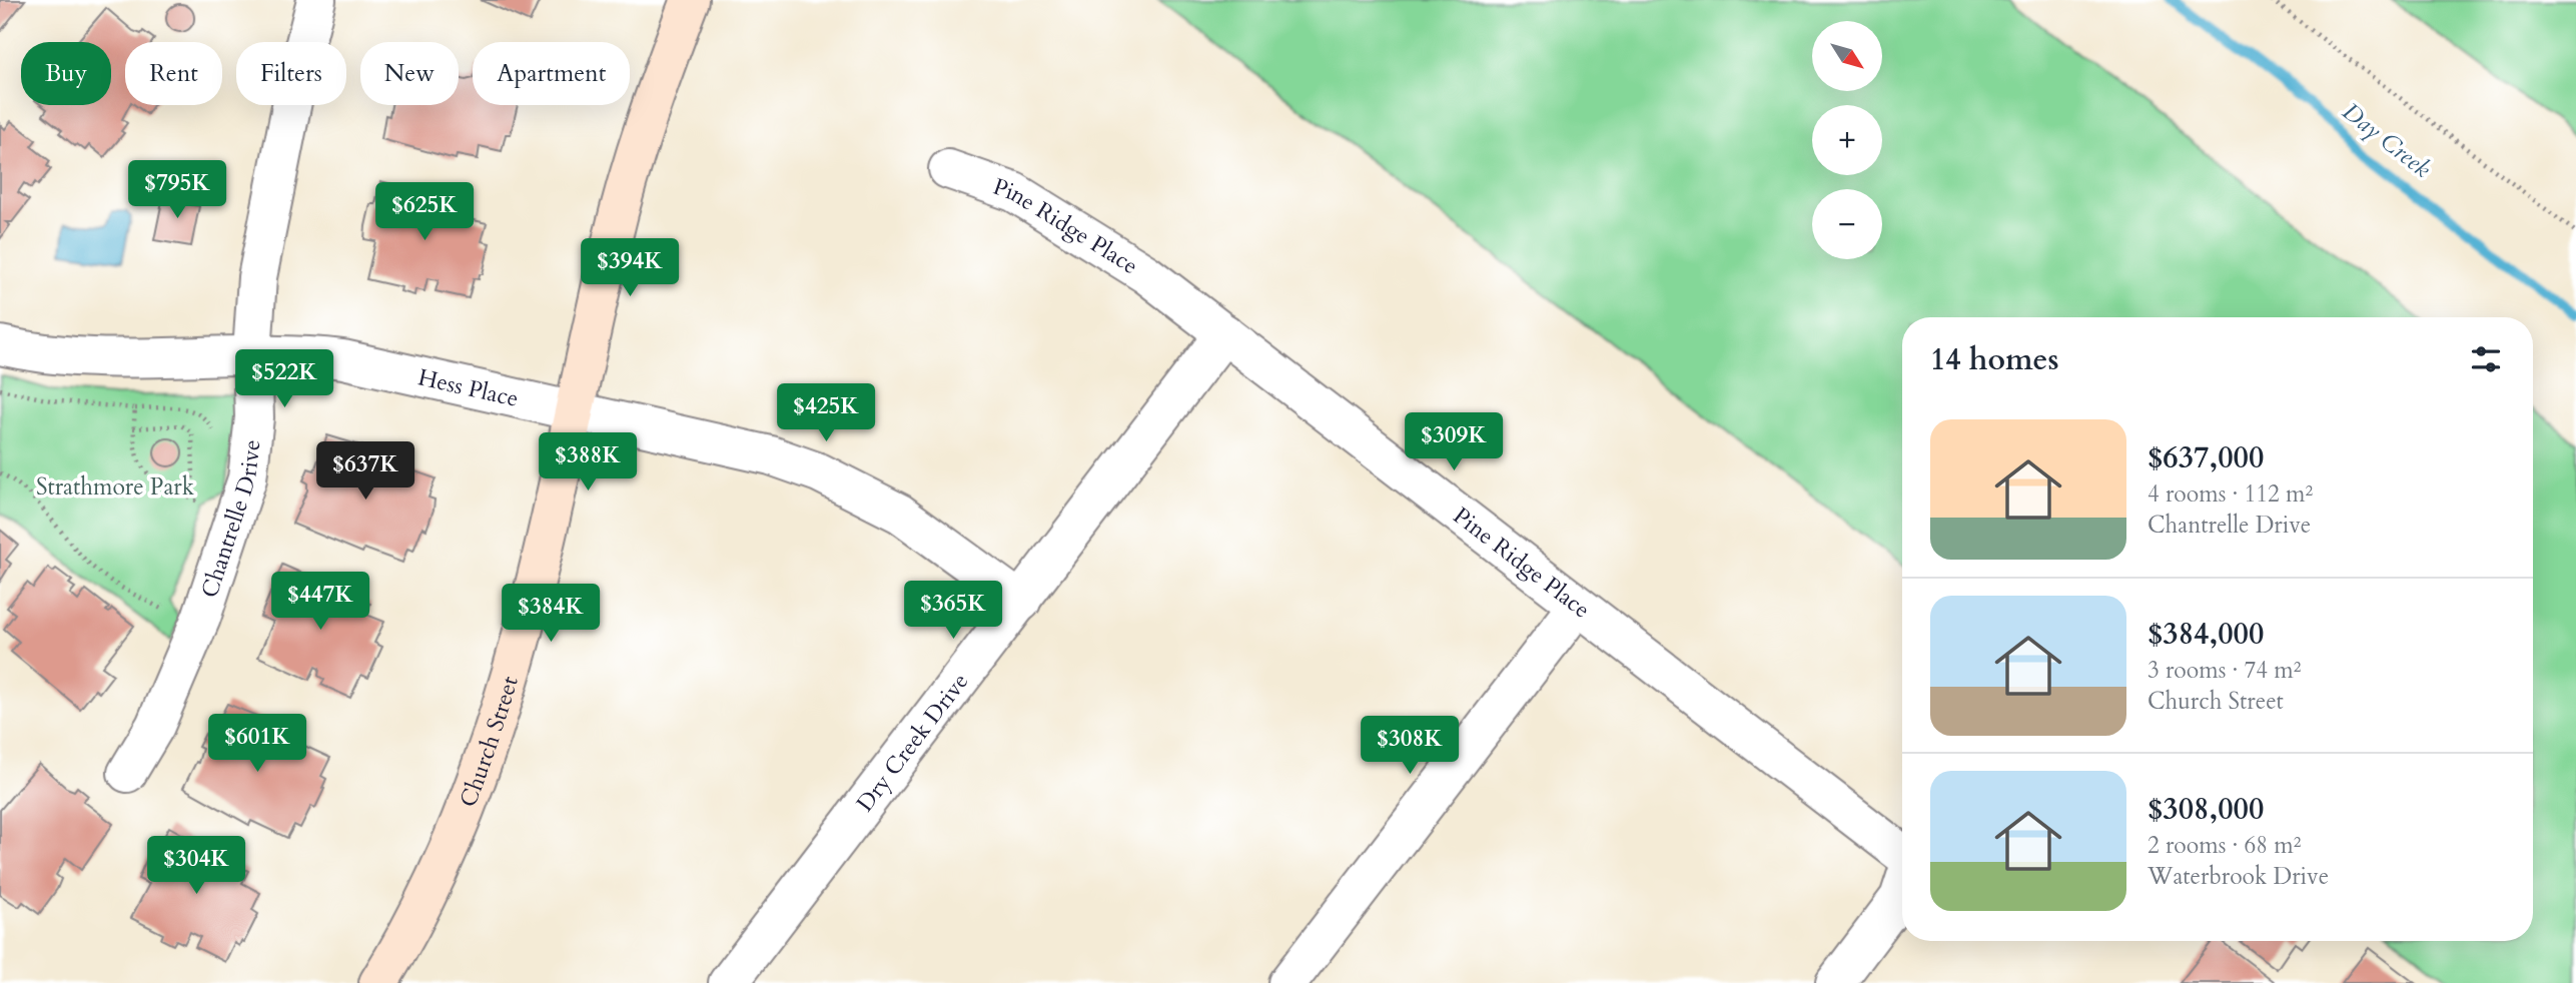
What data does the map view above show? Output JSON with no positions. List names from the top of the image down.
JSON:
{
  "streets": {
    "main road": ["Church Street"],
    "street": [
      "Pine Ridge Place",
      "Hess Place",
      "Chantrelle Drive",
      "Dry Creek Drive"
    ]
  },
  "crossings": [
    ["Pine Ridge Place", "Dry Creek Drive"],
    ["Hess Place", "Chantrelle Drive"],
    ["Hess Place", "Church Street"],
    ["Hess Place", "Dry Creek Drive"]
  ],
  "water": ["Day Creek"],
  "parks": ["Strathmore Park"],
  "north": "bottom right",
  "page": {
    "map_buttons": ["+", "−"],
    "chip": [
      "Buy",
      "Rent",
      "Filters",
      "New",
      "Apartment"
    ],
    "price": [
      "$795K",
      "$625K",
      "$394K",
      "$522K",
      "$425K",
      "$309K",
      "$388K",
      "$637K",
      "$447K",
      "$365K",
      "$384K",
      "$601K",
      "$308K",
      "$304K"
    ],
    "heading": "14 homes",
    "list": [
      {
        "name": "$637,000",
        "note": "4 rooms · 112 m² · Chantrelle Drive"
      },
      {
        "name": "$384,000",
        "note": "3 rooms · 74 m² · Church Street"
      },
      {
        "name": "$308,000",
        "note": "2 rooms · 68 m² · Waterbrook Drive"
      }
    ]
  }
}
